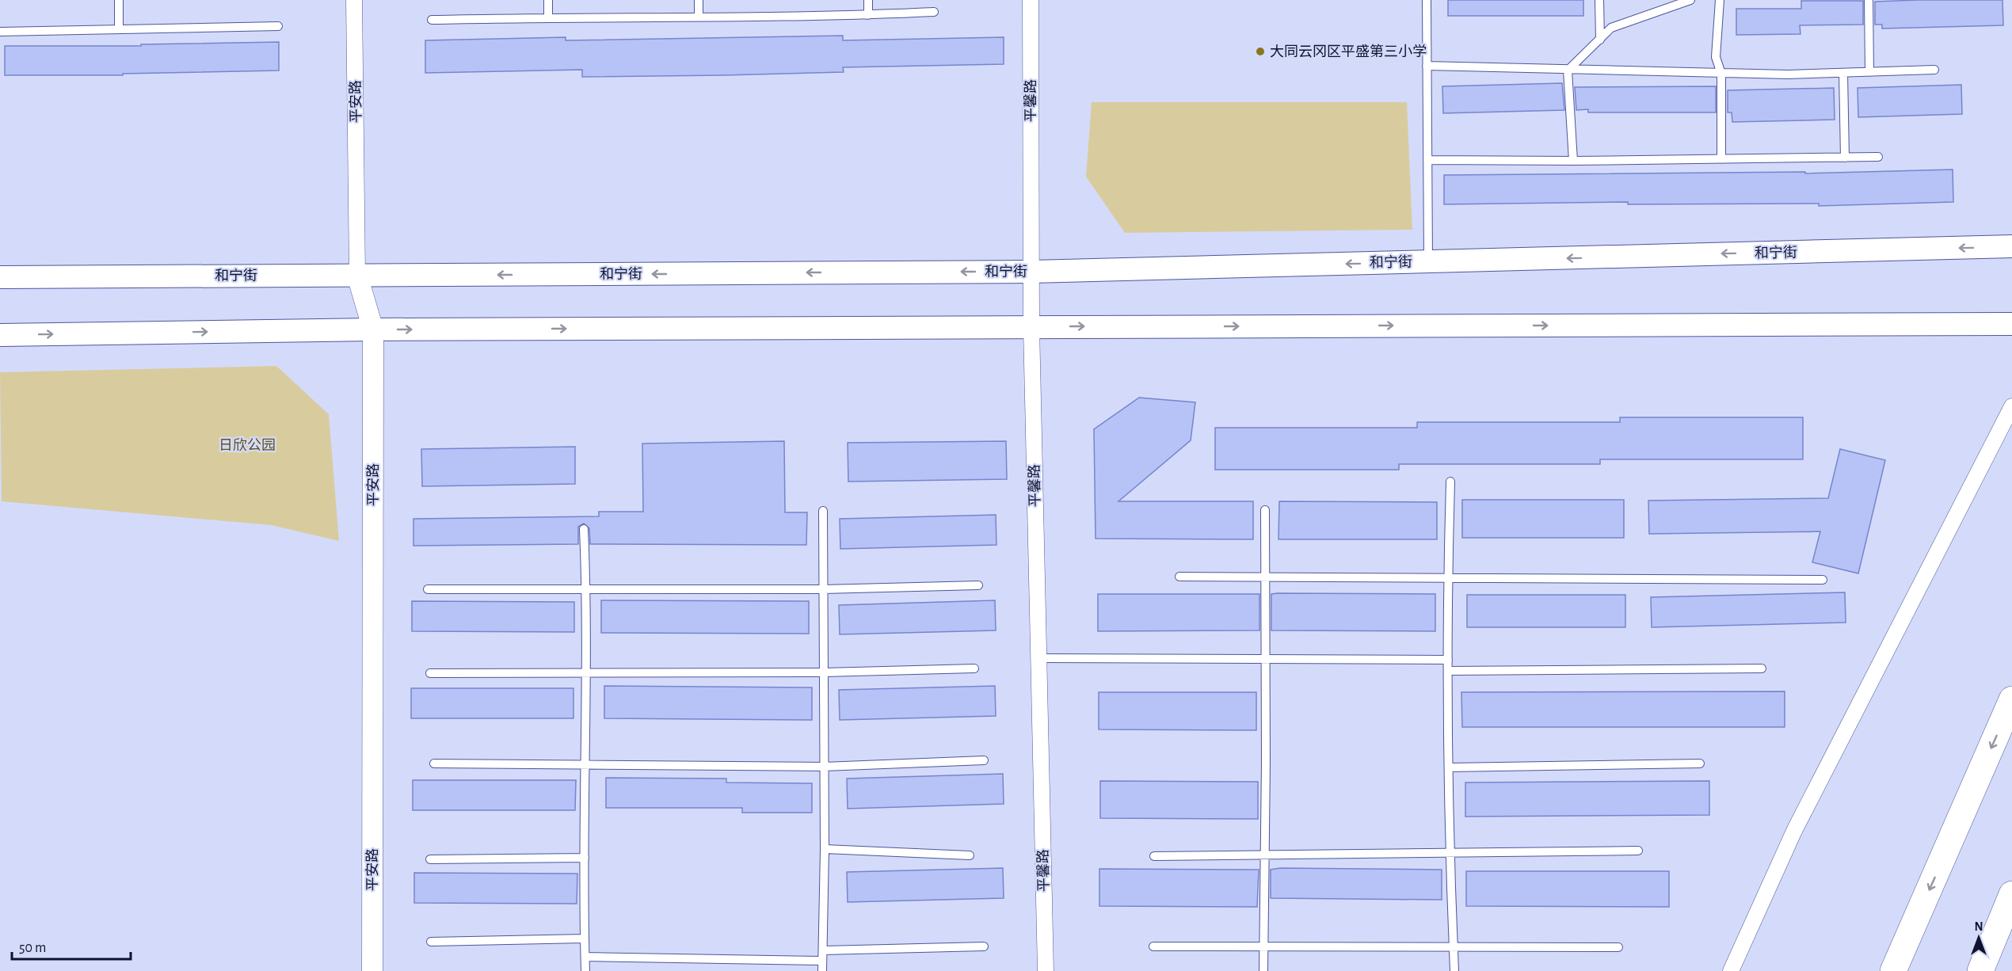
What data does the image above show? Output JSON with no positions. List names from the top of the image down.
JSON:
{
  "streets": {
    "main road": ["和宁街"],
    "street": ["平馨路", "平安路"]
  },
  "crossings": [
    ["平馨路", "和宁街"],
    ["平安路", "和宁街"]
  ],
  "parks": ["日欣公园"],
  "places": ["大同云冈区平盛第三小学"],
  "scale_bar": "50 m",
  "north": "top"
}
